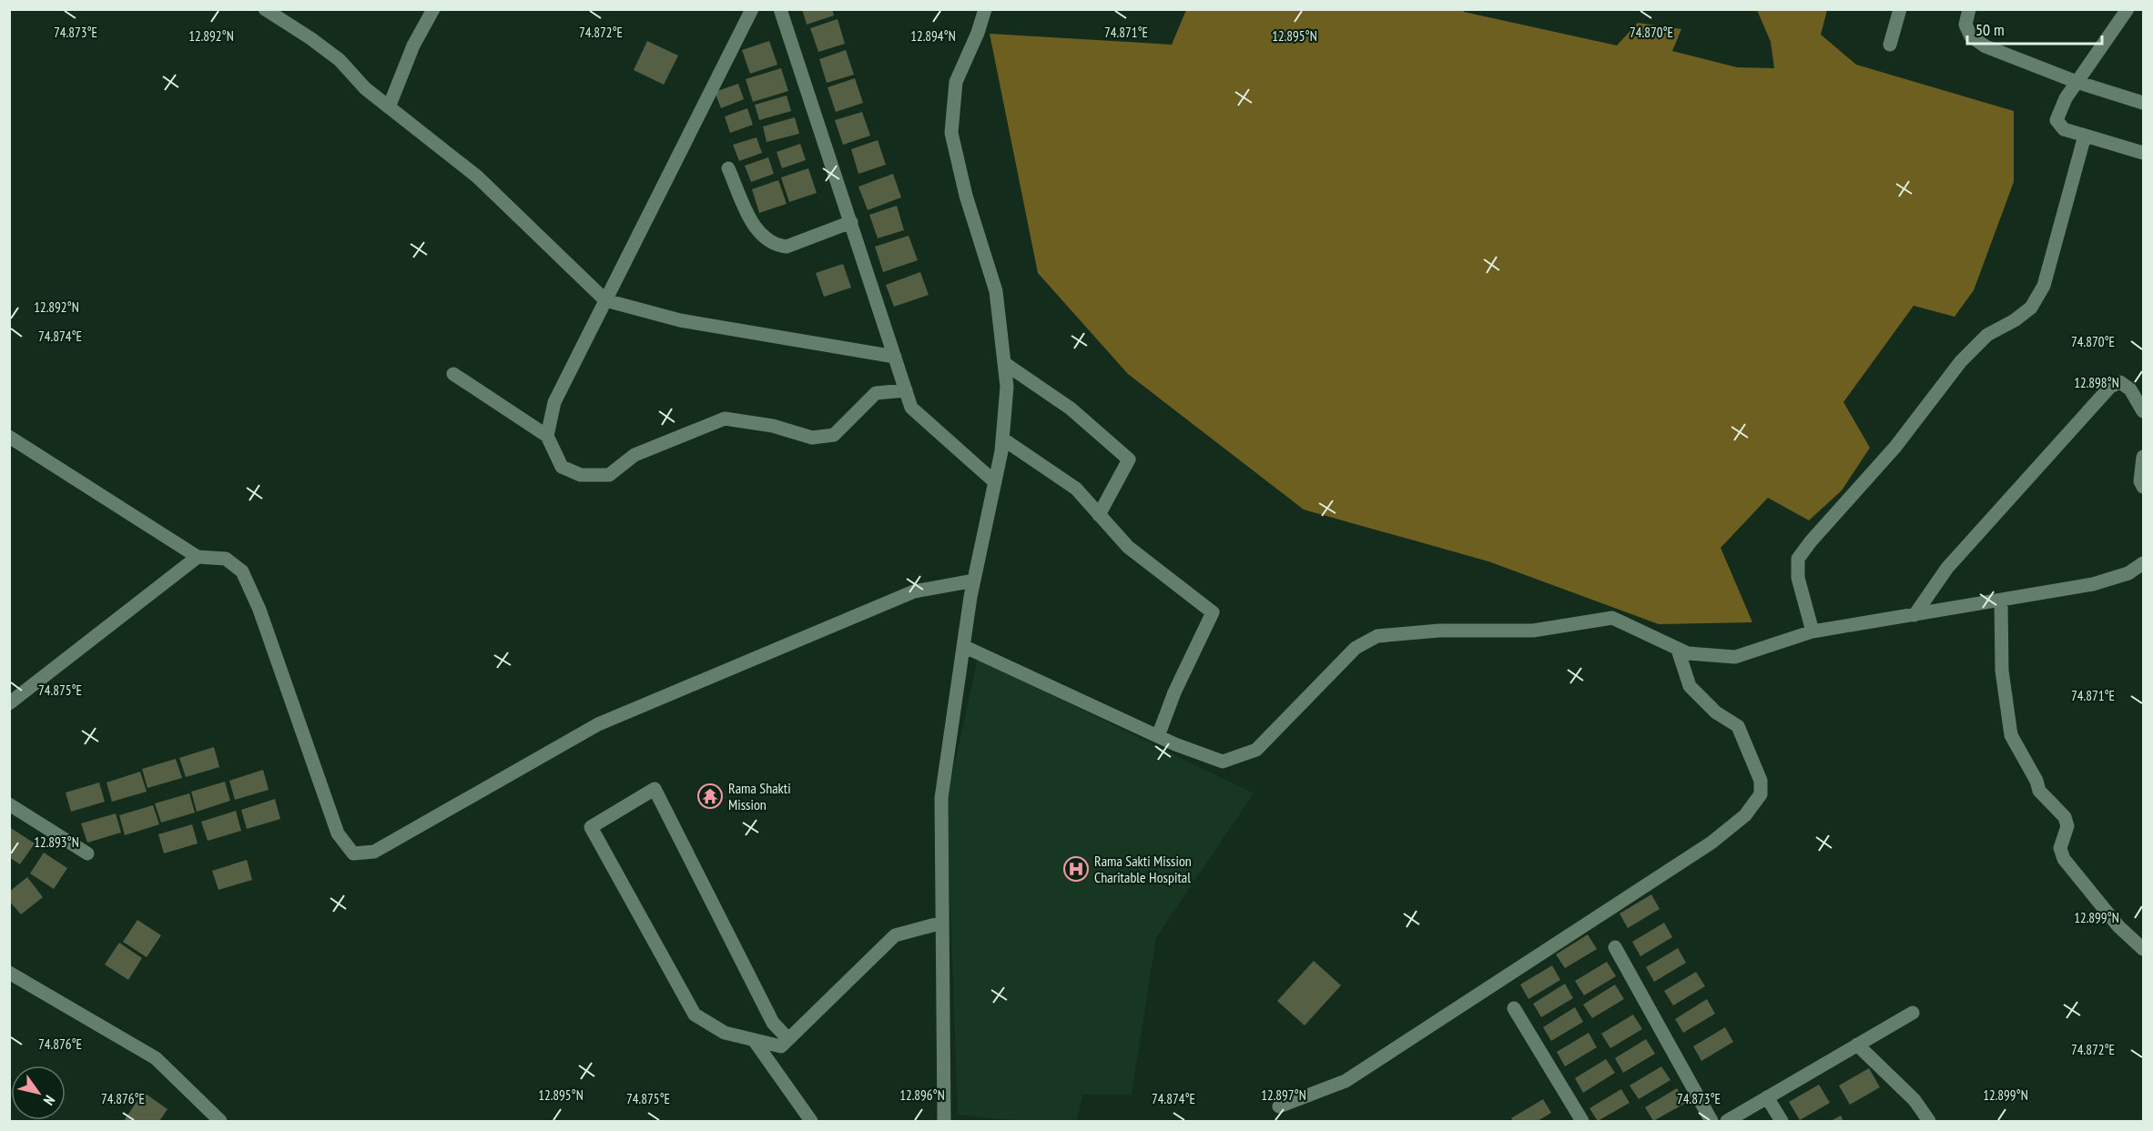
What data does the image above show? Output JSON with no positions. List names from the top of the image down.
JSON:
{
  "places": {
    "temple": ["Rama Shakti Mission"],
    "hospital": ["Rama Sakti Mission Charitable Hospital"]
  },
  "scale_bar": "50 m",
  "north": "bottom right",
  "coordinates": [
    "74.873°E",
    "74.872°E",
    "74.871°E",
    "74.870°E",
    "12.892°N",
    "12.894°N",
    "12.895°N",
    "74.874°E",
    "12.898°N",
    "74.875°E",
    "12.893°N",
    "12.899°N",
    "74.876°E",
    "12.896°N",
    "12.897°N"
  ]
}
